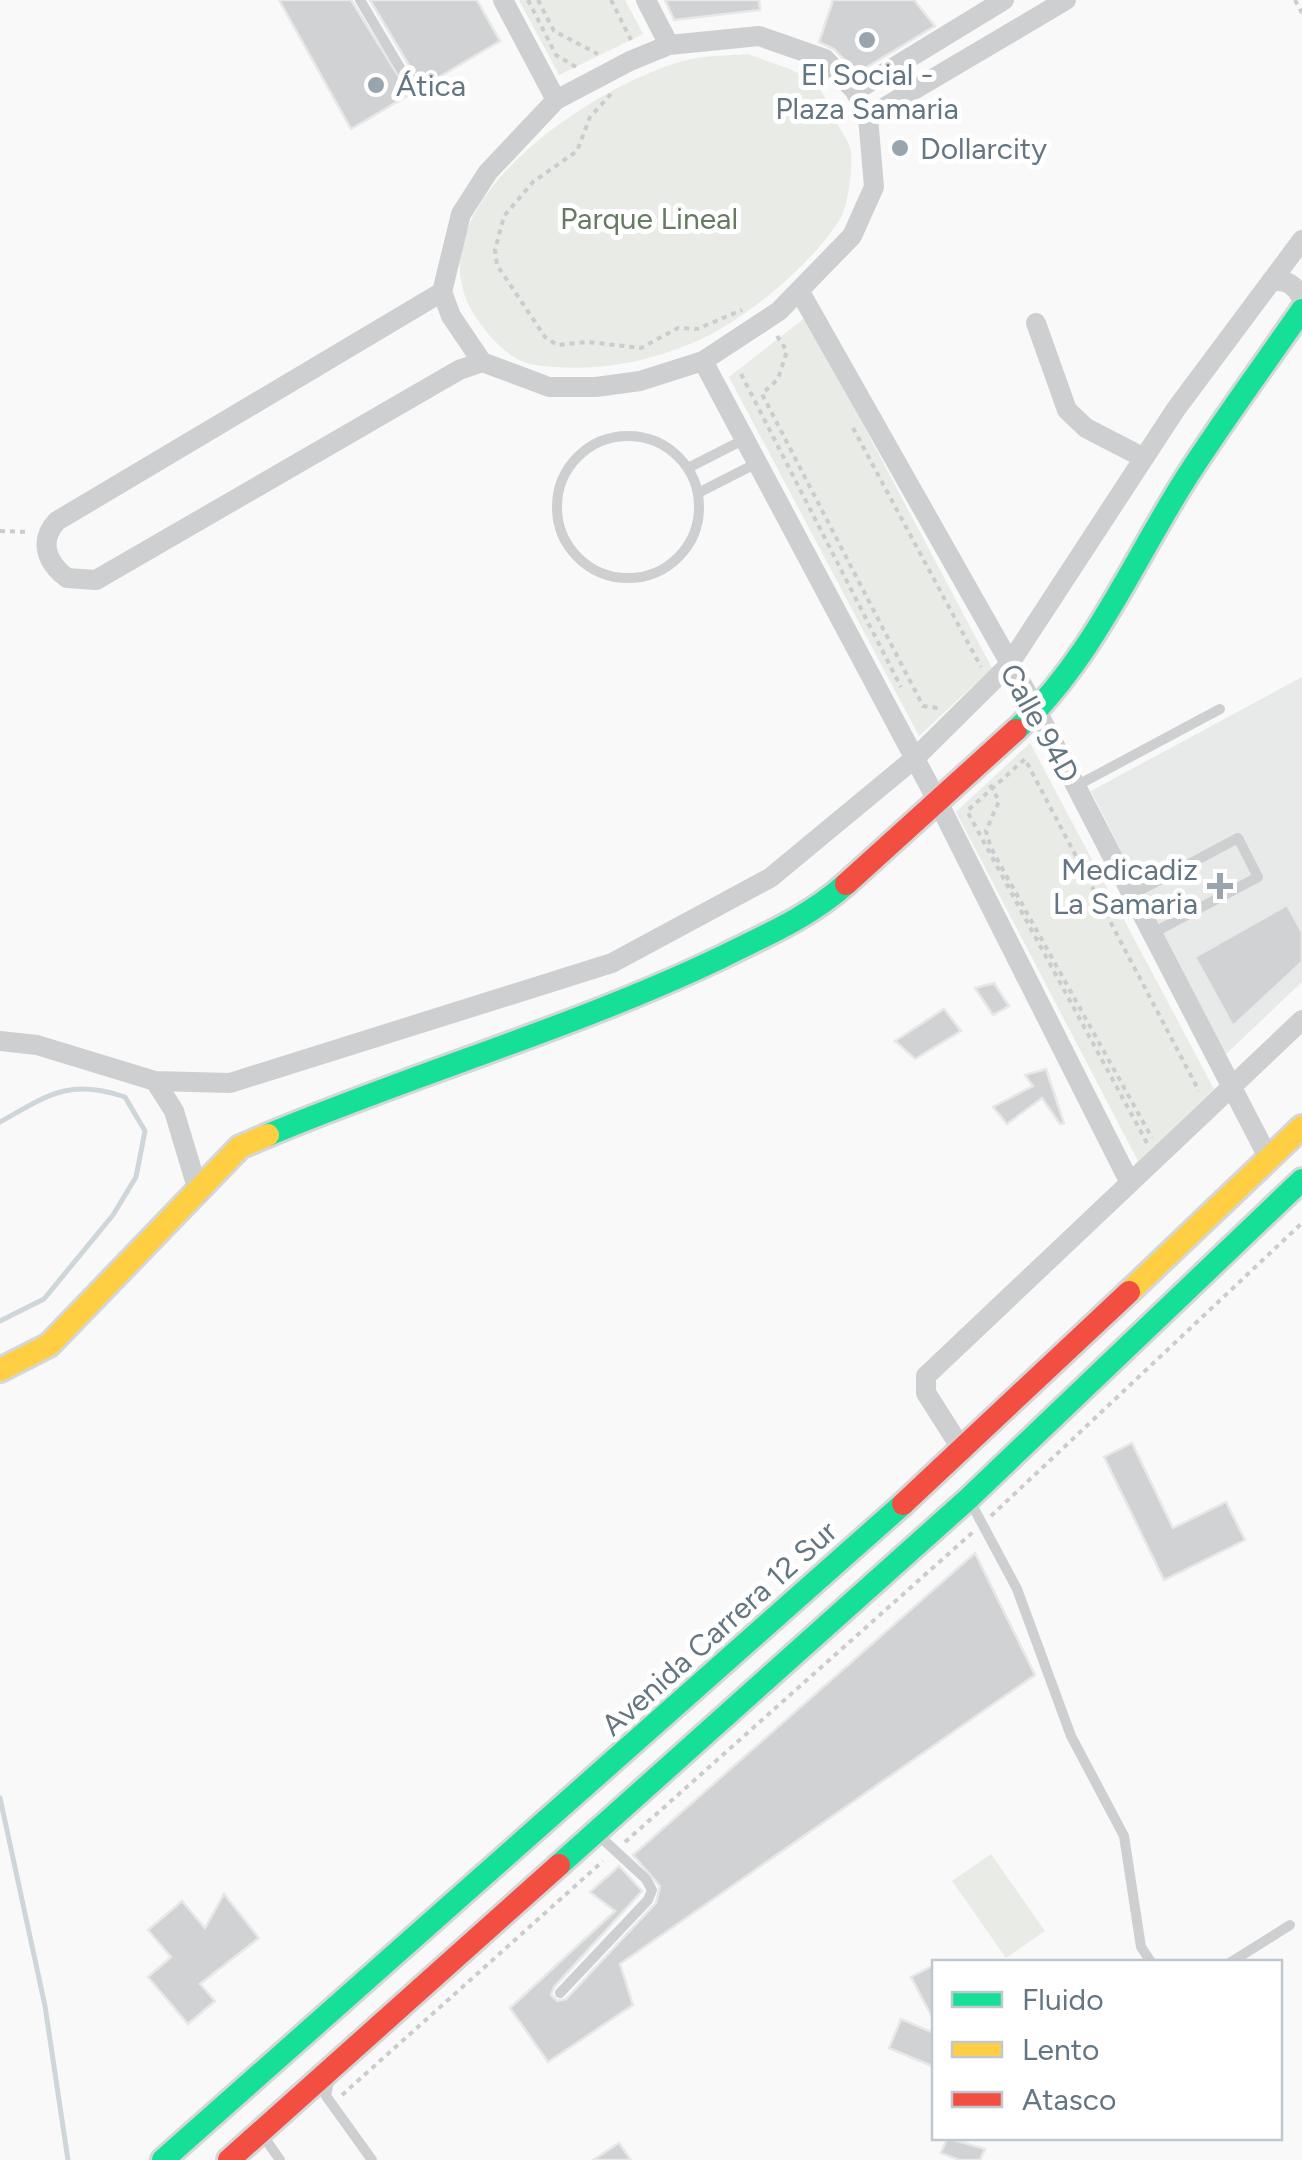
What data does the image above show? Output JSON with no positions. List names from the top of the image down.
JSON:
{
  "streets": {
    "street": ["Calle 94D", "Avenida Carrera 12 Sur"]
  },
  "crossings": [
    ["Calle 94D", "Avenida Carrera 12 Sur"]
  ],
  "parks": ["Parque Lineal"],
  "places": {
    "other": ["El Social - Plaza Samaria", "Ática", "Dollarcity"],
    "health": ["Medicadiz La Samaria"]
  },
  "legend": ["Fluido", "Lento", "Atasco"]
}
